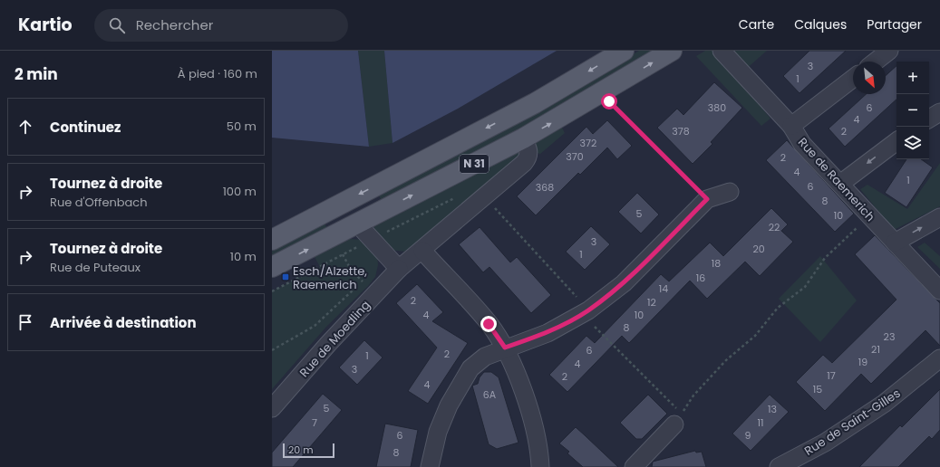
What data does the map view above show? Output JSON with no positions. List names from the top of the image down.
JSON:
{
  "streets": {
    "main road": ["N 31"],
    "street": ["Rue de Raemerich", "Rue de Moedling", "Rue de Saint-Gilles"]
  },
  "crossings": [
    ["N 31", "Rue de Moedling"]
  ],
  "places": {
    "transit": ["Esch/Alzette, Raemerich"]
  },
  "house_numbers": [
    "3",
    "1",
    "380",
    "6",
    "4",
    "378",
    "2",
    "372",
    "370",
    "2",
    "4",
    "1",
    "6",
    "368",
    "8",
    "5",
    "10",
    "22",
    "3",
    "20",
    "1",
    "18",
    "16",
    "14",
    "2",
    "12",
    "4",
    "10",
    "8",
    "23",
    "21",
    "6",
    "2",
    "1",
    "19",
    "4",
    "3",
    "17",
    "2",
    "4",
    "15",
    "6A",
    "5",
    "13",
    "7",
    "11",
    "6",
    "9",
    "8"
  ],
  "scale_bar": "20 m",
  "north": "bottom right",
  "page": {
    "header": "Kartio",
    "search": "Rechercher",
    "nav": ["Carte", "Calques", "Partager"],
    "heading": ["2 min", "À pied · 160 m"],
    "map_buttons": ["+", "−"],
    "list": [
      ["Continuez", "50 m"],
      ["Tournez à droite", "Rue d'Offenbach", "100 m"],
      ["Tournez à droite", "Rue de Puteaux", "10 m"],
      "Arrivée à destination"
    ],
    "scale": "20 m"
  }
}
